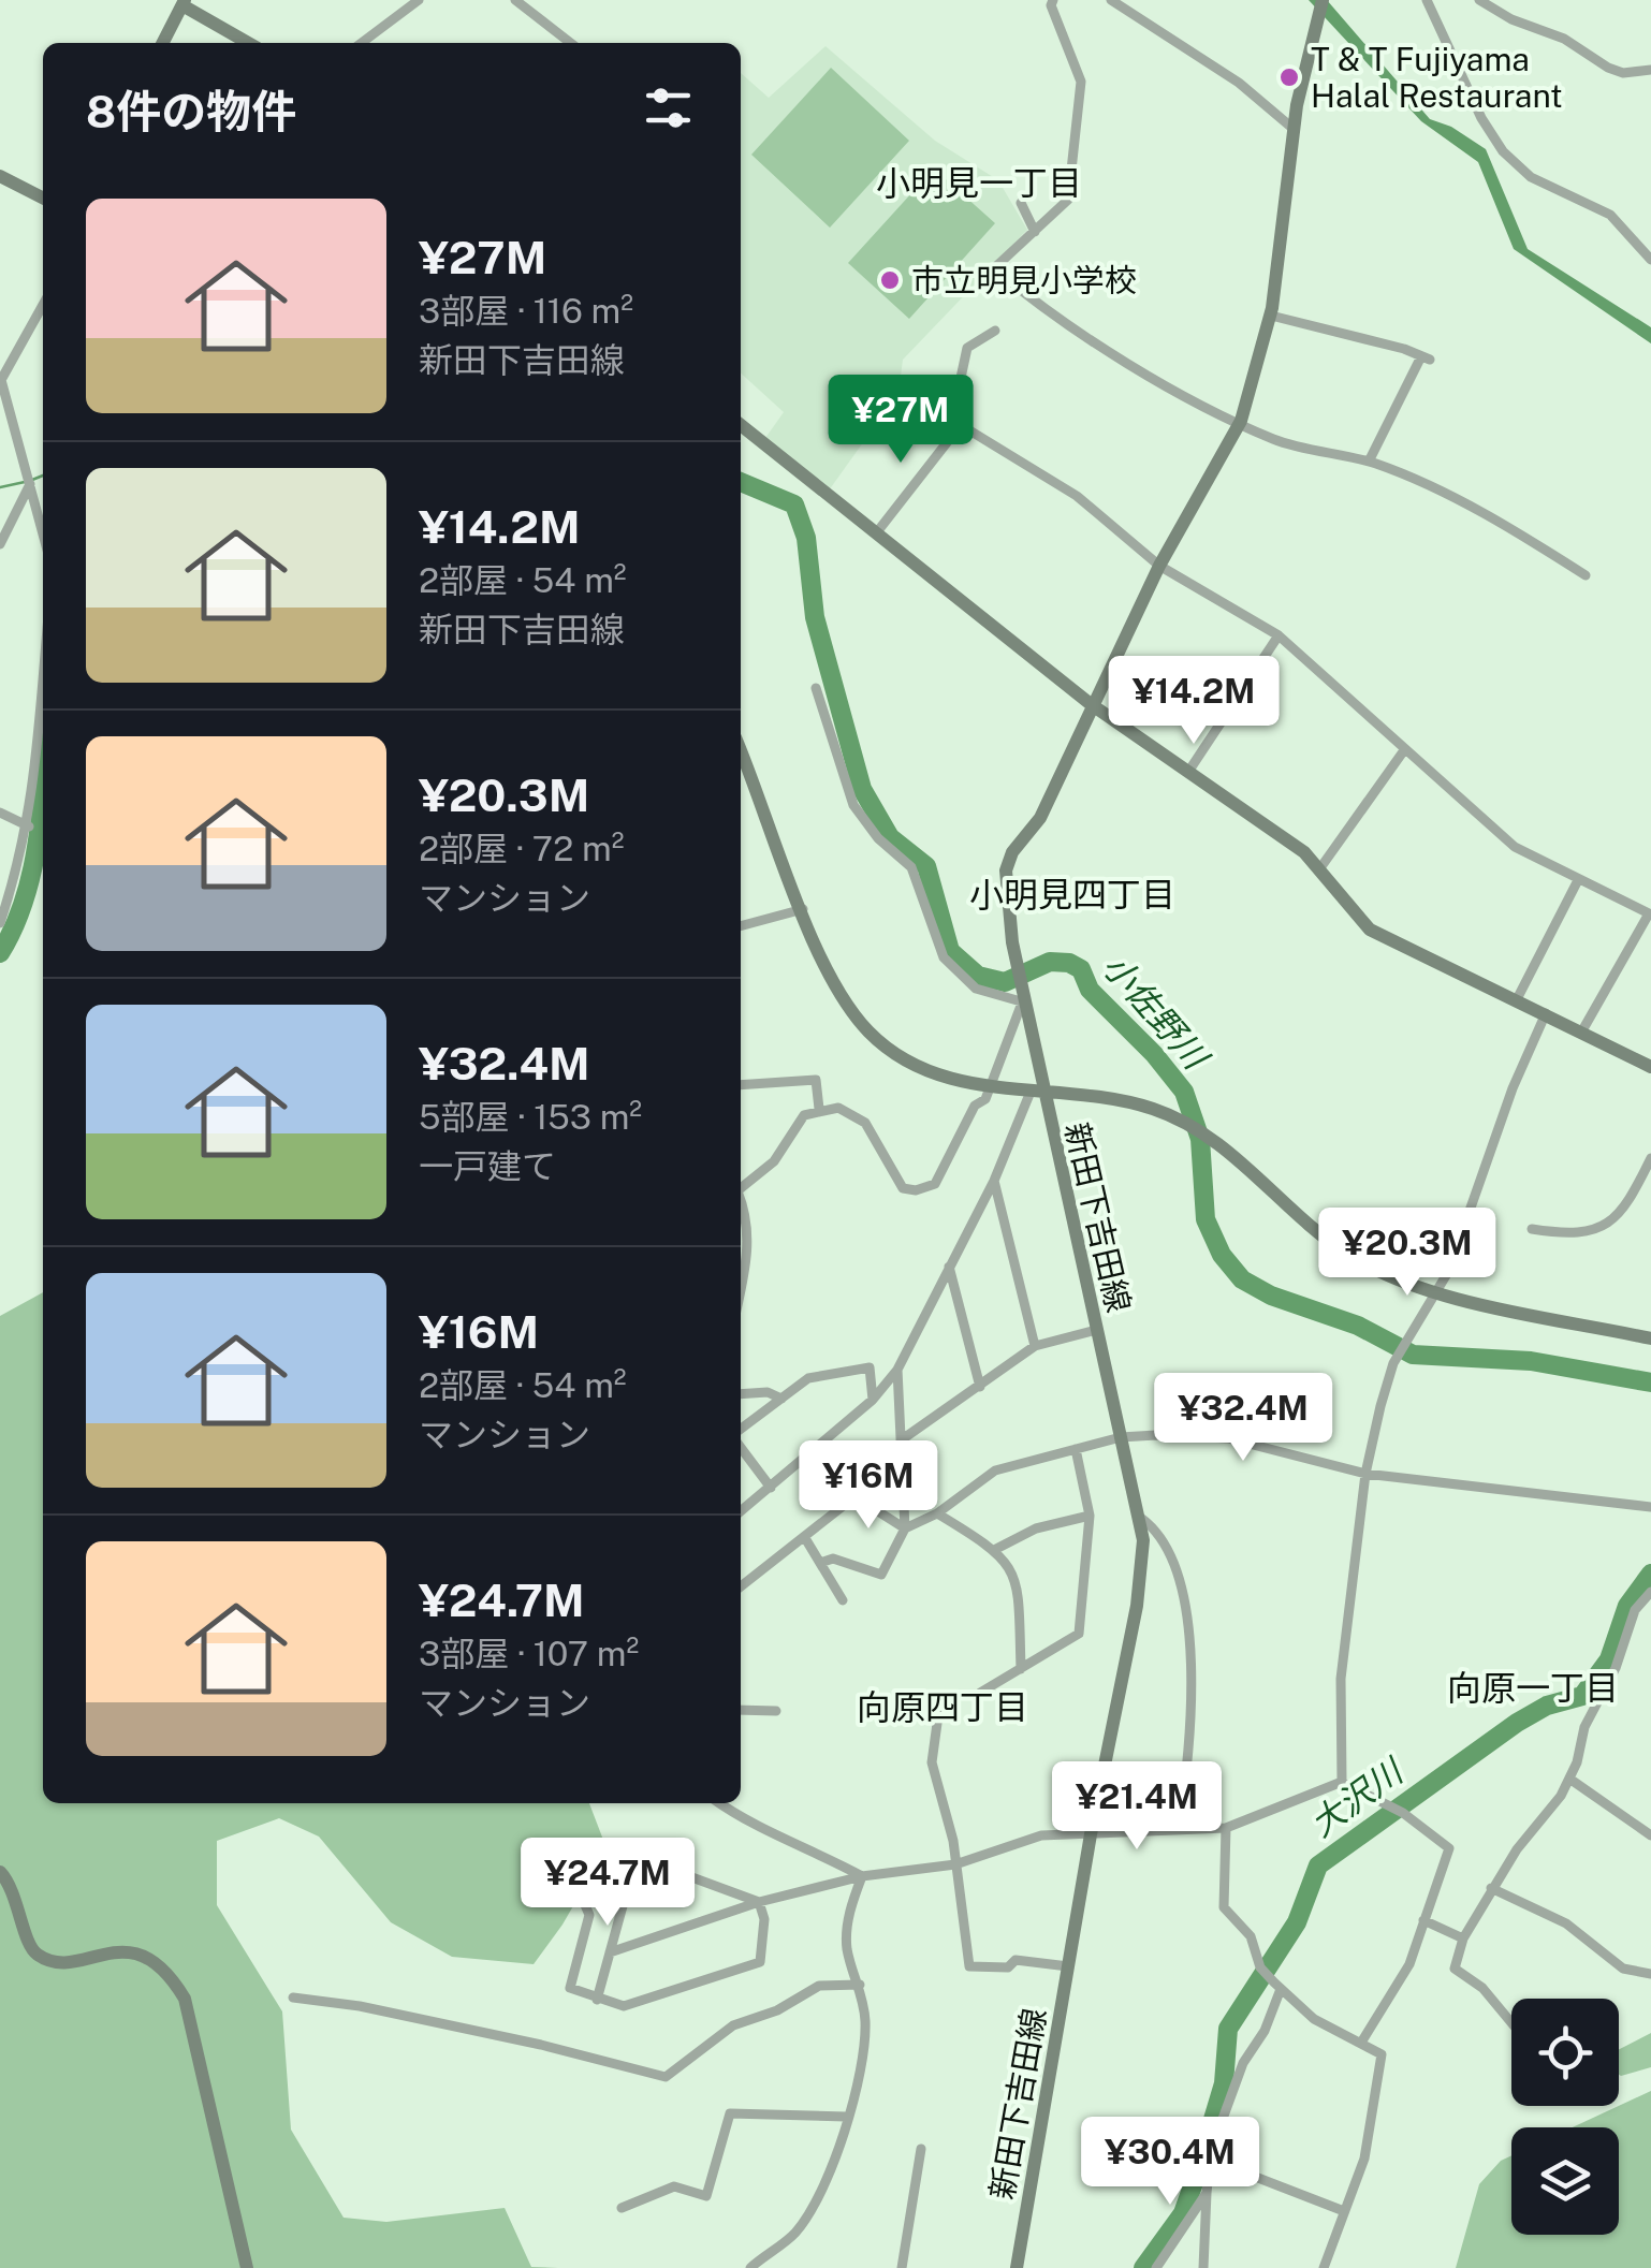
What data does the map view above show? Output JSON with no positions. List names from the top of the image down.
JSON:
{
  "streets": {
    "main road": ["新田下吉田線"]
  },
  "districts": [
    "小明見一丁目",
    "小明見四丁目",
    "向原一丁目",
    "向原四丁目"
  ],
  "water": ["小佐野川", "大沢川"],
  "places": ["T & T Fujiyama Halal Restaurant", "市立明見小学校"],
  "page": {
    "heading": "8件の物件",
    "list": [
      {
        "name": "¥27M",
        "note": "3部屋 · 116 m² · 新田下吉田線"
      },
      {
        "name": "¥14.2M",
        "note": "2部屋 · 54 m² · 新田下吉田線"
      },
      {
        "name": "¥20.3M",
        "note": "2部屋 · 72 m² · マンション"
      },
      {
        "name": "¥32.4M",
        "note": "5部屋 · 153 m² · 一戸建て"
      },
      {
        "name": "¥16M",
        "note": "2部屋 · 54 m² · マンション"
      },
      {
        "name": "¥24.7M",
        "note": "3部屋 · 107 m² · マンション"
      }
    ],
    "price": [
      "¥27M",
      "¥14.2M",
      "¥20.3M",
      "¥32.4M",
      "¥16M",
      "¥21.4M",
      "¥24.7M",
      "¥30.4M"
    ]
  }
}
